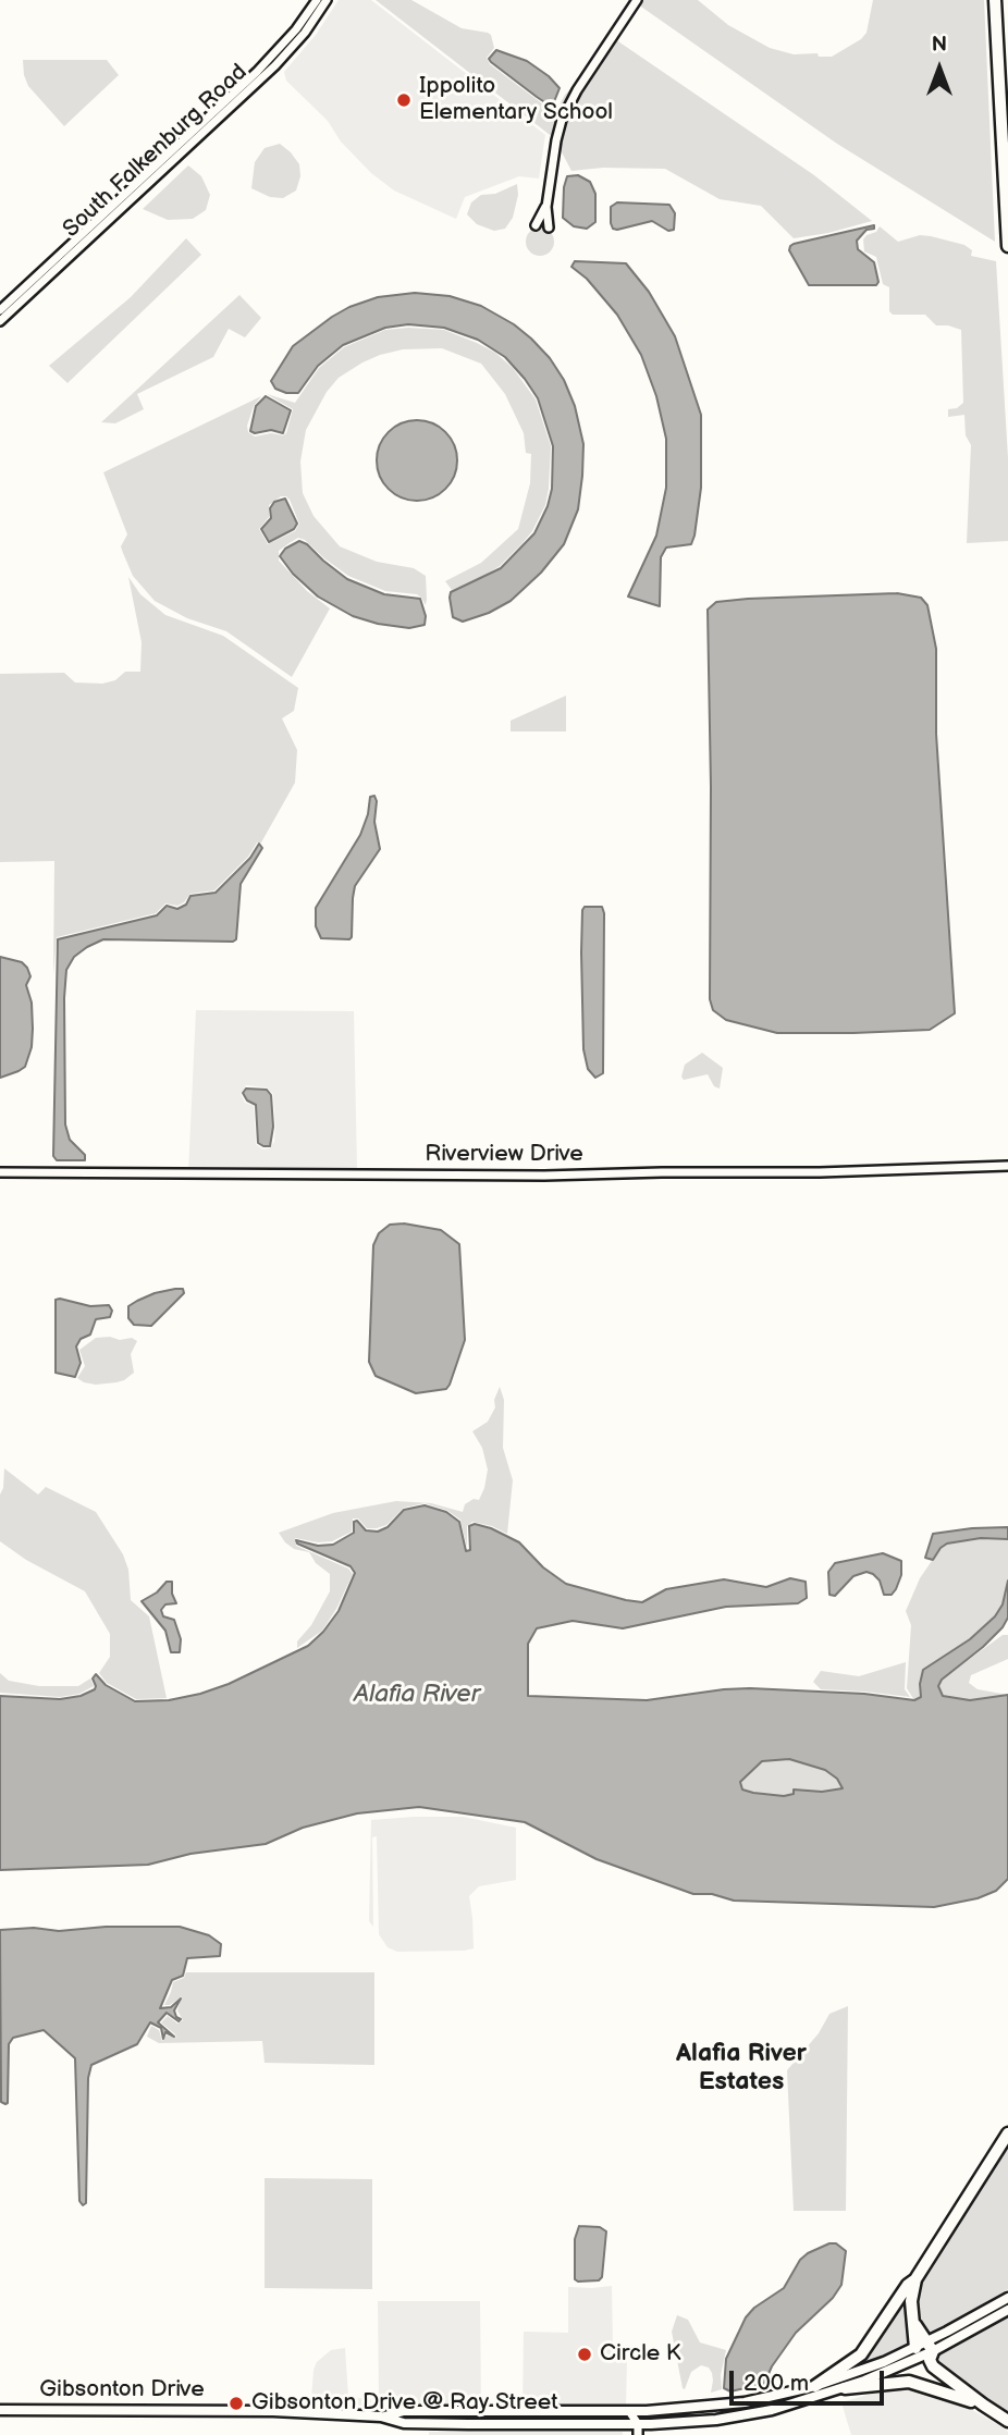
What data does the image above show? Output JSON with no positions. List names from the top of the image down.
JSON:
{
  "streets": {
    "main road": ["Gibsonton Drive"],
    "street": ["South Falkenburg Road", "Riverview Drive"]
  },
  "districts": ["Alafia River Estates"],
  "water": ["Alafia River"],
  "places": ["Ippolito Elementary School", "Circle K", "Gibsonton Drive @ Ray Street"],
  "scale_bar": "200 m",
  "north": "top"
}
